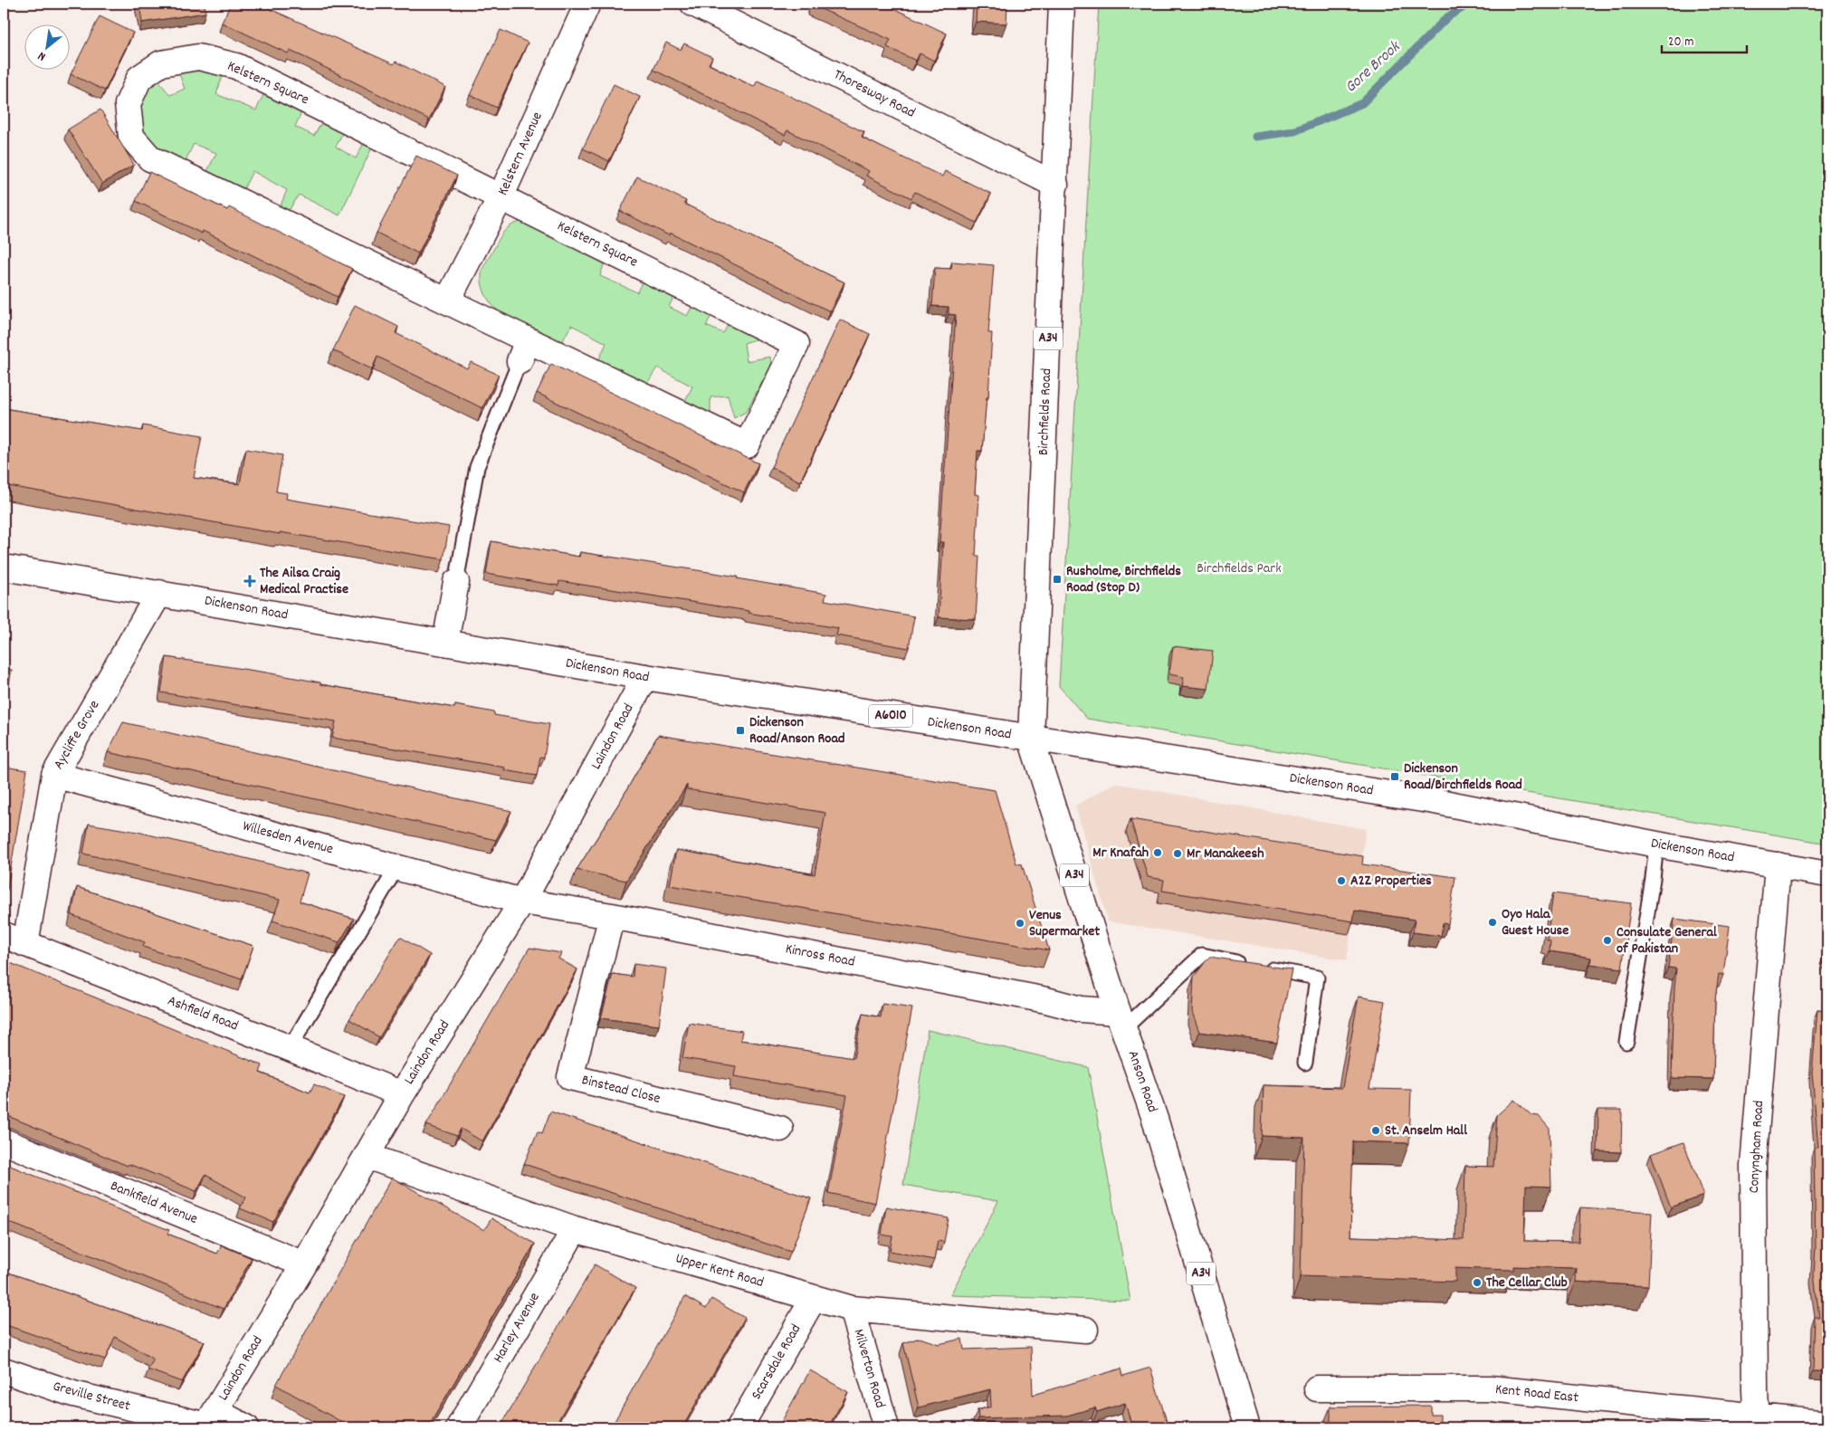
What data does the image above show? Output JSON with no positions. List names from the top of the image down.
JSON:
{
  "streets": {
    "main road": [
      "Kelstern Square",
      "Thoresway Road",
      "Kelstern Avenue",
      "A34",
      "Birchfields Road",
      "Dickenson Road",
      "A6010",
      "Aycliffe Grove",
      "Laindon Road",
      "Willesden Avenue",
      "Kinross Road",
      "Ashfield Road",
      "Anson Road",
      "Binstead Close",
      "Conyngham Road",
      "Bankfield Avenue",
      "Upper Kent Road",
      "Harley Avenue",
      "Scarsdale Road",
      "Milverton Road",
      "Kent Road East",
      "Greville Street"
    ]
  },
  "crossings": [
    ["Kelstern Square", "Kelstern Avenue"],
    ["Thoresway Road", "Birchfields Road"],
    ["Birchfields Road", "Dickenson Road"],
    ["Birchfields Road", "Anson Road"],
    ["Dickenson Road", "Aycliffe Grove"],
    ["Dickenson Road", "Laindon Road"],
    ["Dickenson Road", "Anson Road"],
    ["Dickenson Road", "Conyngham Road"],
    ["Aycliffe Grove", "Willesden Avenue"],
    ["Aycliffe Grove", "Ashfield Road"],
    ["Laindon Road", "Willesden Avenue"],
    ["Laindon Road", "Kinross Road"],
    ["Laindon Road", "Ashfield Road"],
    ["Laindon Road", "Bankfield Avenue"],
    ["Laindon Road", "Upper Kent Road"],
    ["Laindon Road", "Greville Street"],
    ["Willesden Avenue", "Kinross Road"],
    ["Kinross Road", "Anson Road"],
    ["Kinross Road", "Binstead Close"],
    ["Conyngham Road", "Kent Road East"],
    ["Upper Kent Road", "Harley Avenue"],
    ["Upper Kent Road", "Scarsdale Road"],
    ["Upper Kent Road", "Milverton Road"]
  ],
  "water": ["Gore Brook"],
  "parks": ["Birchfields Park"],
  "places": {
    "transit": ["Rusholme, Birchfields Road (Stop D)", "Dickenson Road/Anson Road", "Dickenson Road/Birchfields Road"],
    "health": ["The Ailsa Craig Medical Practise"],
    "other": [
      "Mr Knafah",
      "Mr Manakeesh",
      "A2Z Properties",
      "Oyo Hala Guest House",
      "Venus Supermarket",
      "Consulate General of Pakistan",
      "St. Anselm Hall",
      "The Cellar Club"
    ]
  },
  "scale_bar": "20 m",
  "north": "bottom left"
}
